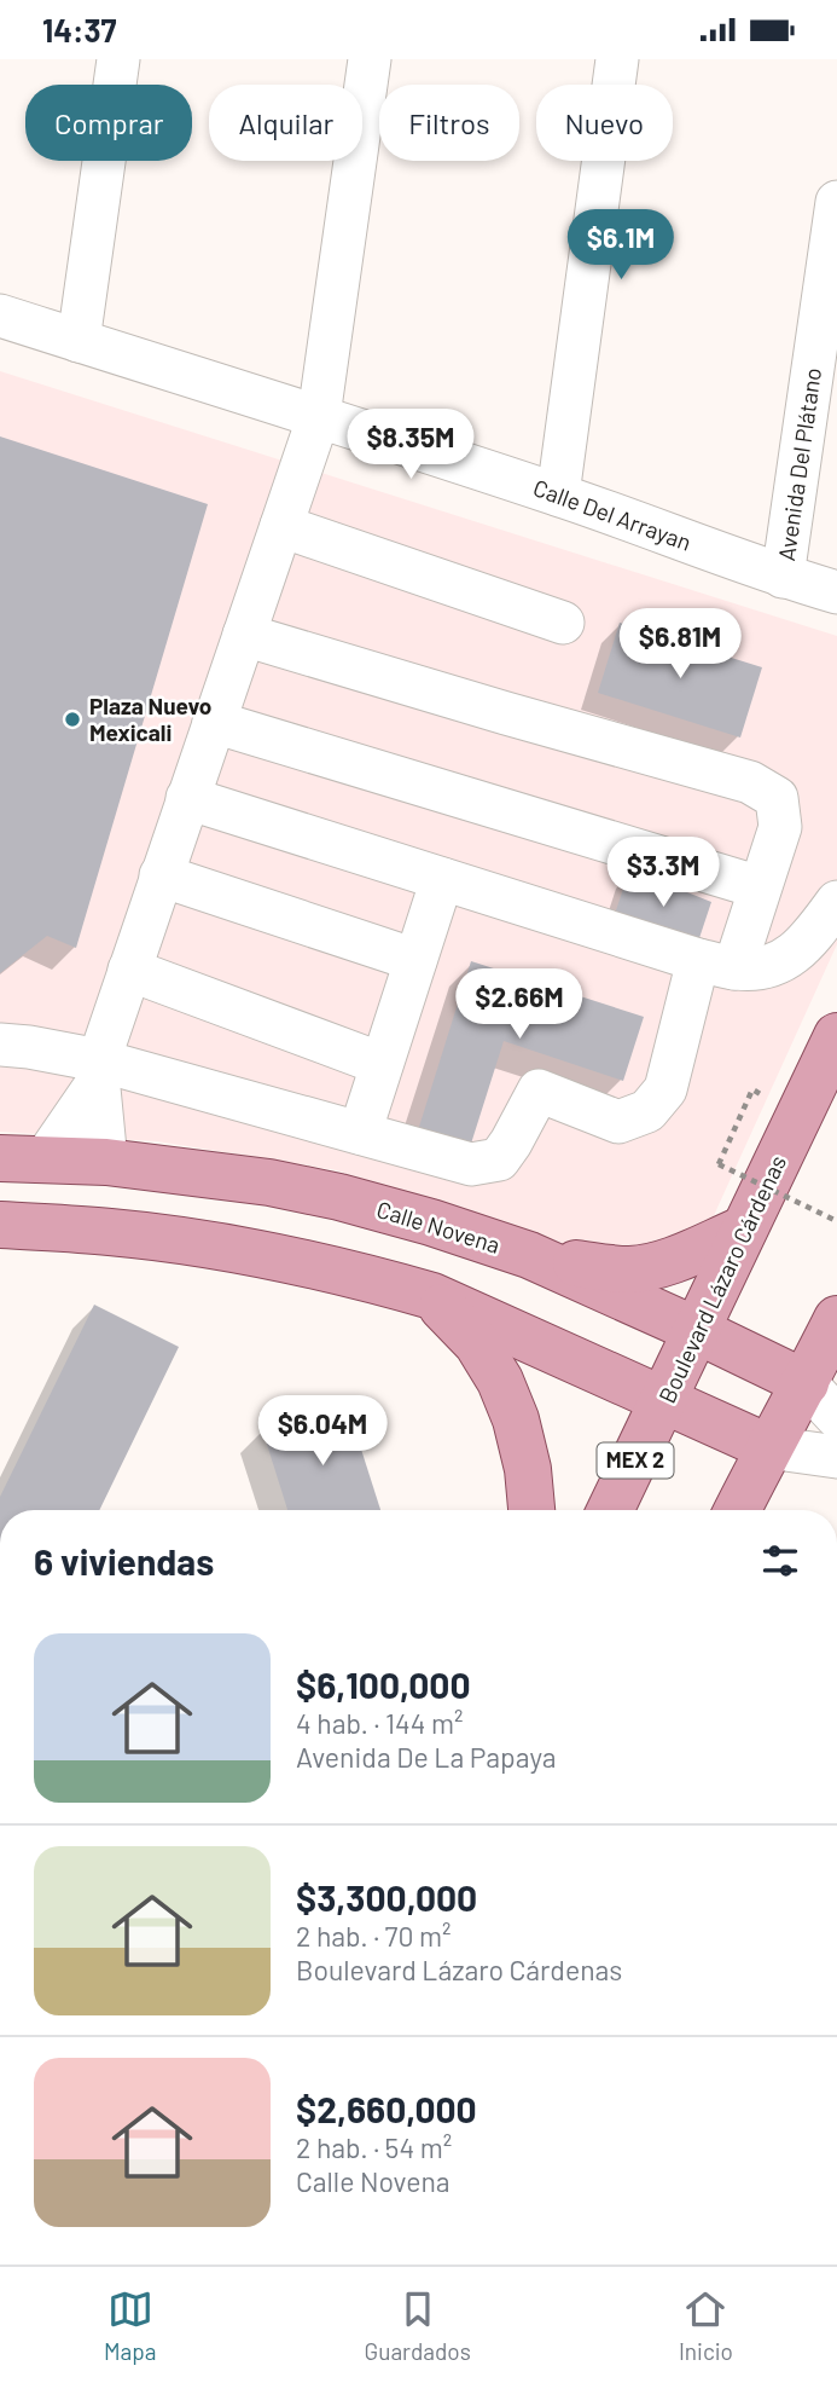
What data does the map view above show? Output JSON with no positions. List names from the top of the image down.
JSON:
{
  "streets": {
    "main road": ["Calle Novena", "Boulevard Lázaro Cárdenas", "MEX 2"],
    "street": ["Avenida Del Plátano", "Calle Del Arrayan"]
  },
  "crossings": [
    ["Avenida Del Plátano", "Calle Del Arrayan"],
    ["Calle Novena", "Boulevard Lázaro Cárdenas"]
  ],
  "places": ["Plaza Nuevo Mexicali"],
  "page": {
    "status": "14:37",
    "chip": [
      "Comprar",
      "Alquilar",
      "Filtros",
      "Nuevo"
    ],
    "price": [
      "$6.1M",
      "$8.35M",
      "$6.81M",
      "$3.3M",
      "$2.66M",
      "$6.04M"
    ],
    "heading": "6 viviendas",
    "list": [
      {
        "name": "$6,100,000",
        "note": "4 hab. · 144 m² · Avenida De La Papaya"
      },
      {
        "name": "$3,300,000",
        "note": "2 hab. · 70 m² · Boulevard Lázaro Cárdenas"
      },
      {
        "name": "$2,660,000",
        "note": "2 hab. · 54 m² · Calle Novena"
      }
    ],
    "tabs": ["Mapa", "Guardados", "Inicio"]
  }
}
